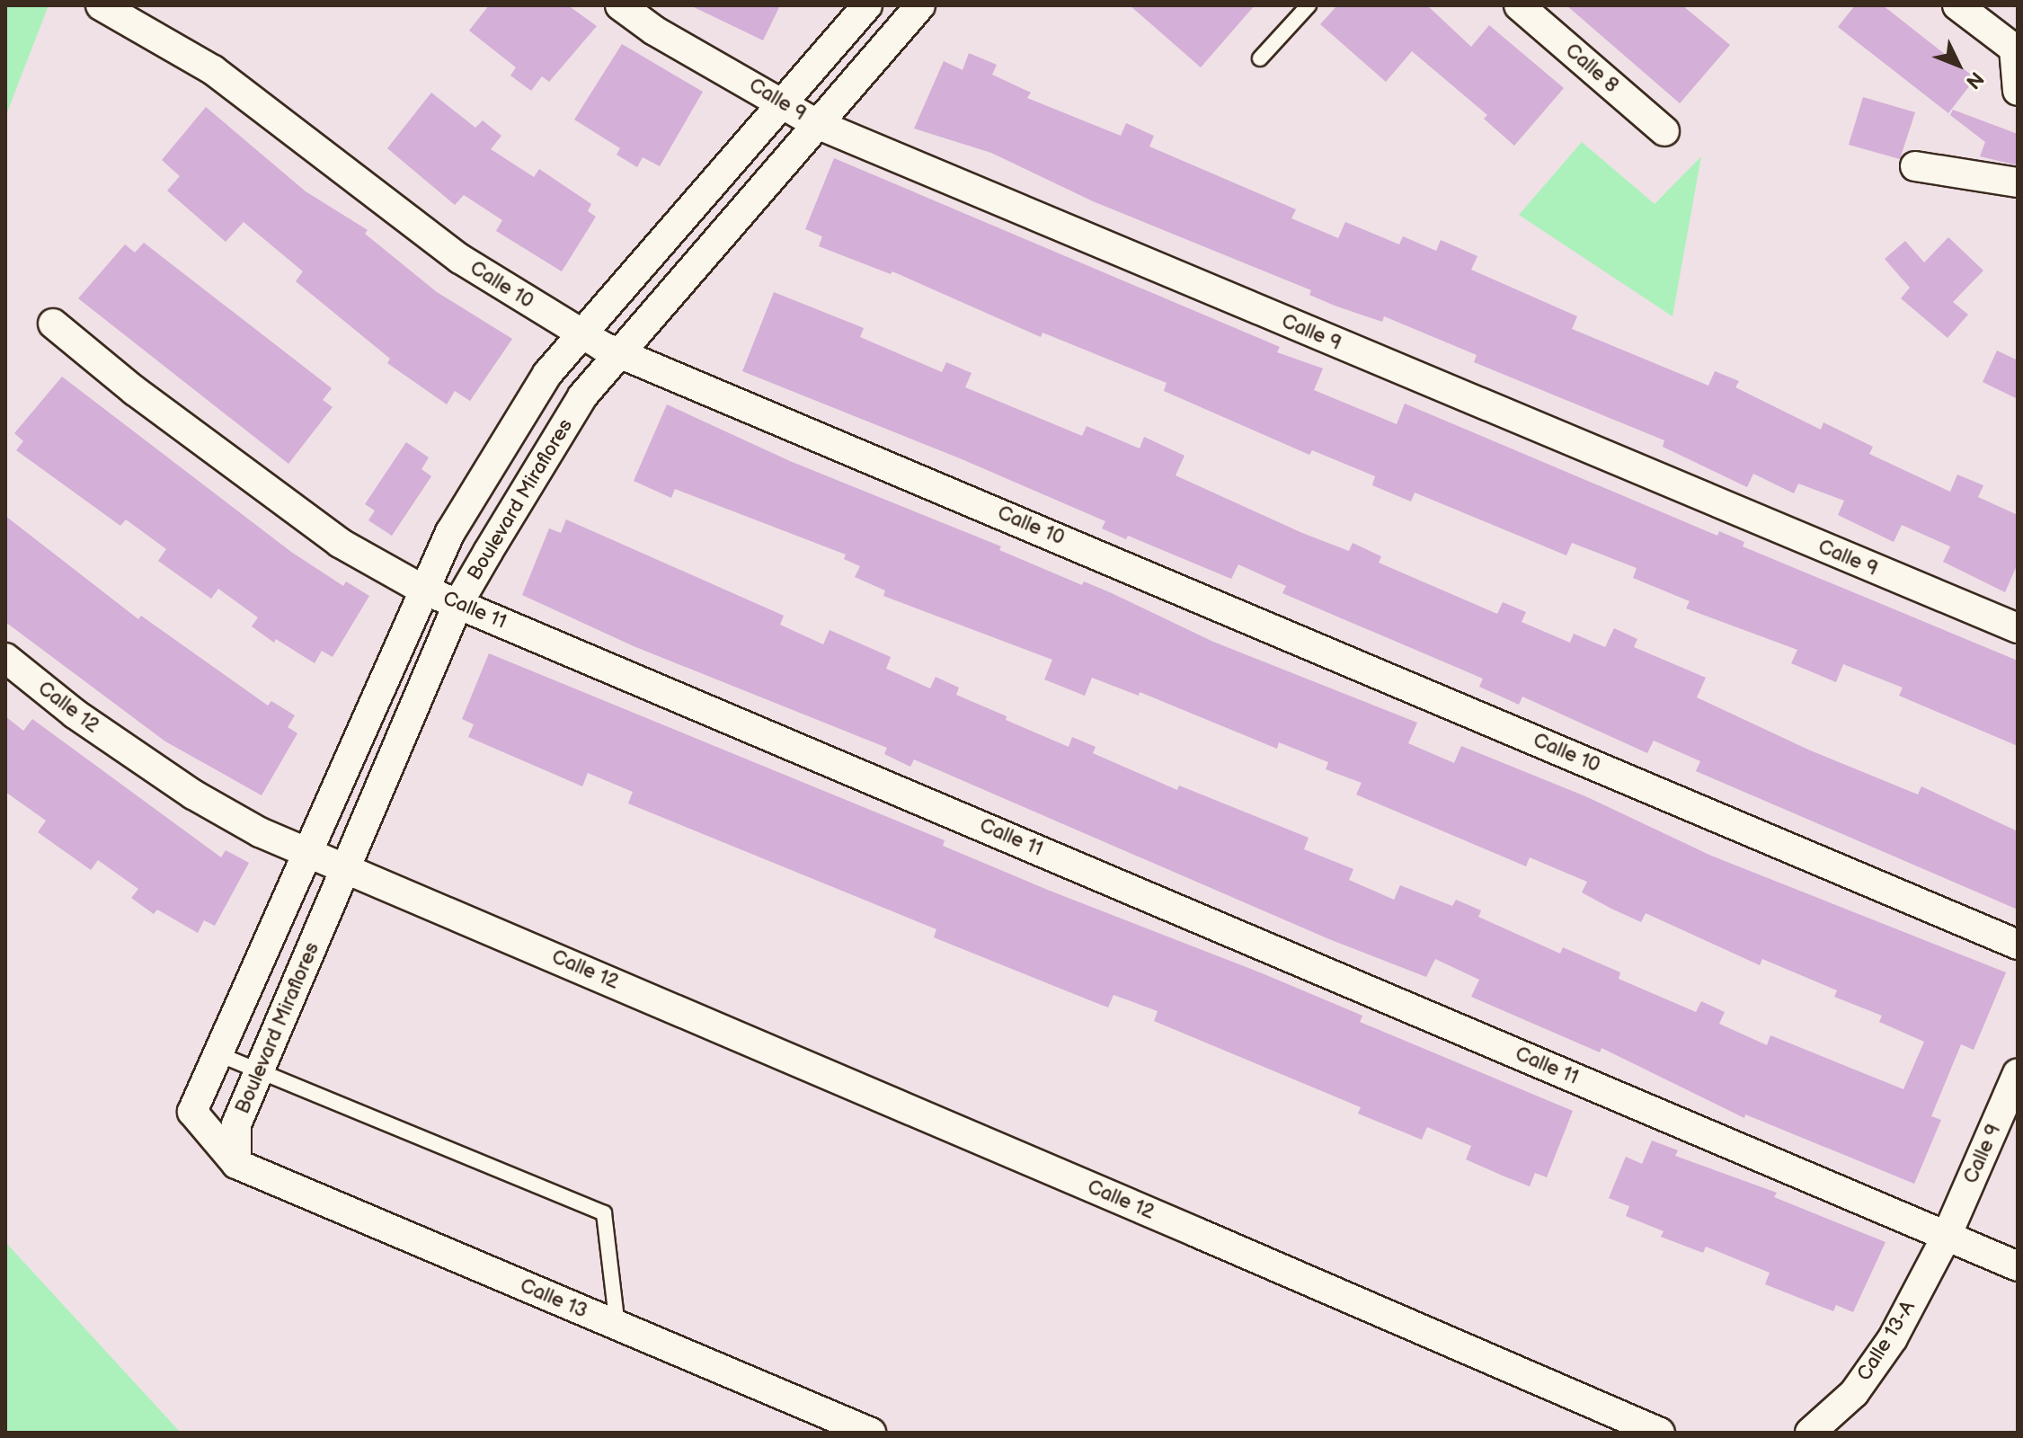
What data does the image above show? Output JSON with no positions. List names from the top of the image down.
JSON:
{
  "streets": {
    "street": [
      "Calle 8",
      "Calle 9",
      "Calle 10",
      "Boulevard Miraflores",
      "Calle 11",
      "Calle 12",
      "Calle 13",
      "Calle 13-A"
    ]
  },
  "crossings": [
    ["Calle 9", "Boulevard Miraflores"],
    ["Calle 9", "Calle 11"],
    ["Calle 9", "Calle 13-A"],
    ["Calle 10", "Boulevard Miraflores"],
    ["Boulevard Miraflores", "Calle 11"],
    ["Boulevard Miraflores", "Calle 12"],
    ["Boulevard Miraflores", "Calle 13"],
    ["Calle 11", "Calle 13-A"]
  ],
  "north": "bottom right"
}
